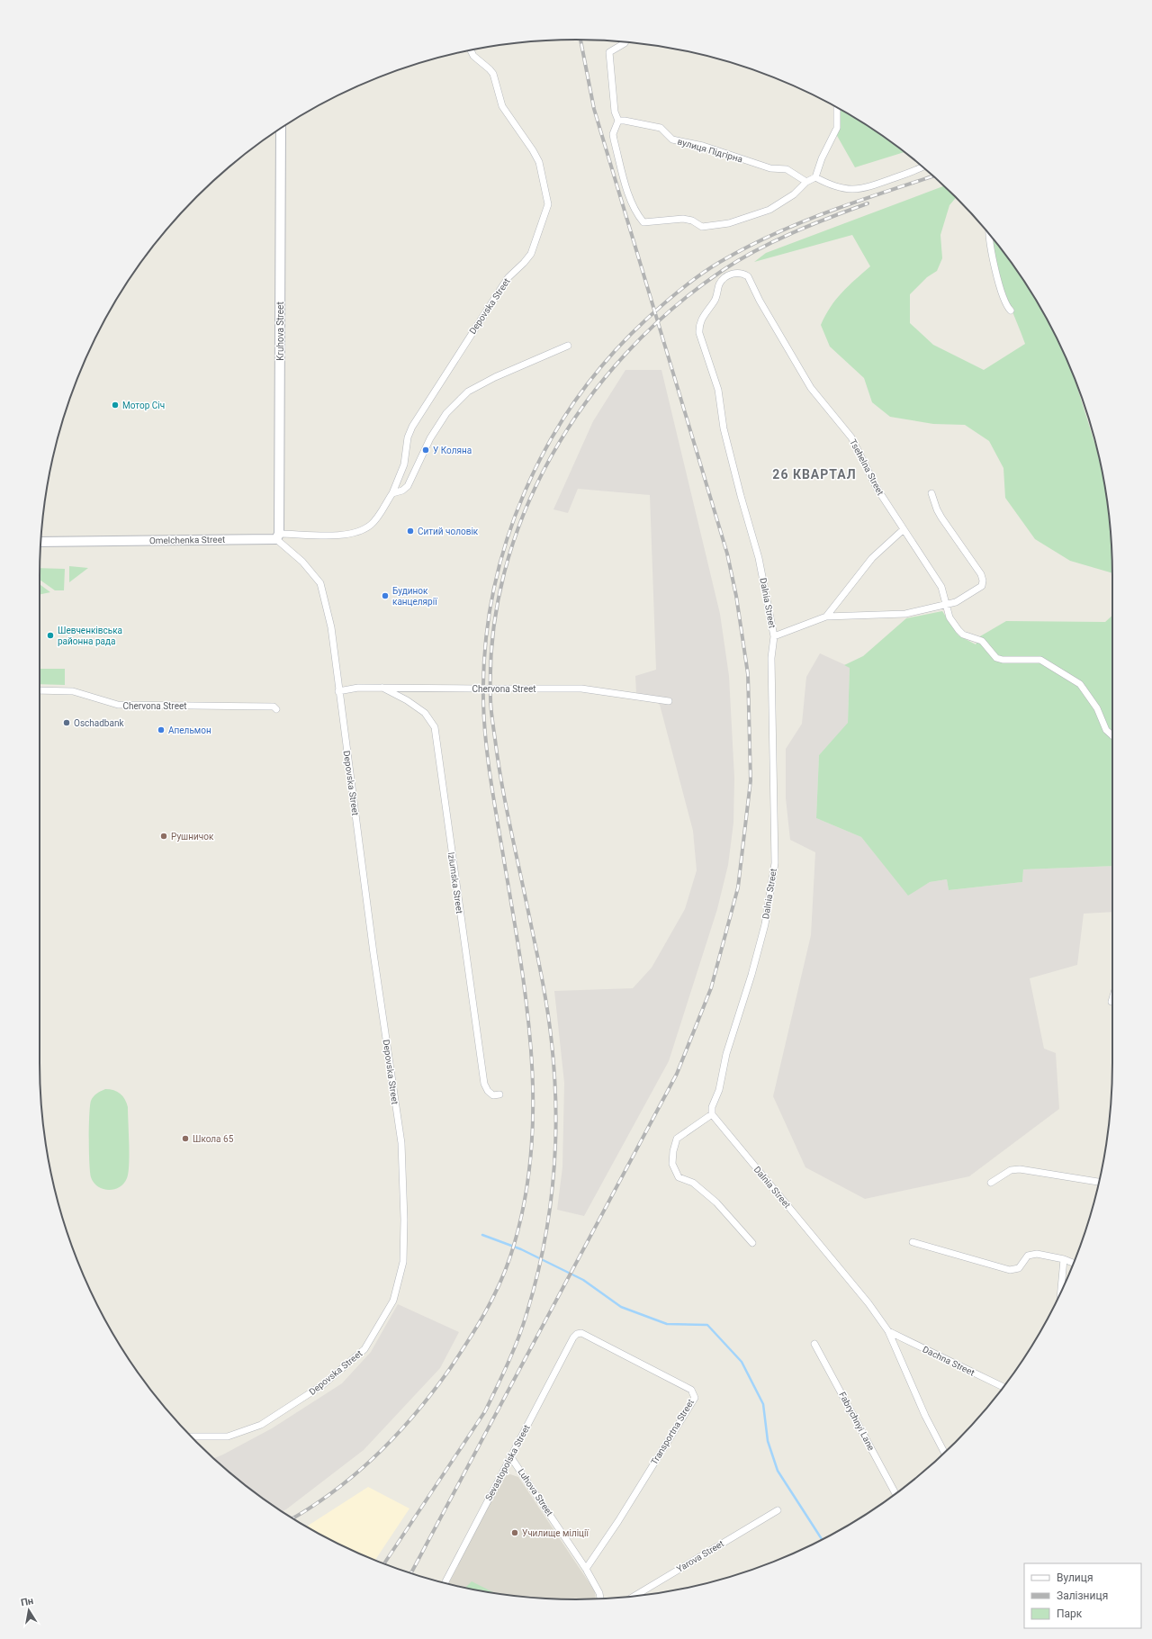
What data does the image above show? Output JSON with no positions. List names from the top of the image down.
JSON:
{
  "streets": {
    "street": [
      "вулиця Підгірна",
      "Depovska Street",
      "Kruhova Street",
      "Tsehelna Street",
      "Omelchenka Street",
      "Dalnia Street",
      "Chervona Street",
      "Iziumska Street",
      "Dachna Street",
      "Fabrychnyi Lane",
      "Transportna Street",
      "Sevastopolska Street",
      "Luhova Street",
      "Yarova Street"
    ]
  },
  "crossings": [
    ["Depovska Street", "Kruhova Street"],
    ["Depovska Street", "Omelchenka Street"],
    ["Depovska Street", "Chervona Street"],
    ["Kruhova Street", "Omelchenka Street"],
    ["Tsehelna Street", "Dalnia Street"],
    ["Dalnia Street", "Dachna Street"],
    ["Chervona Street", "Iziumska Street"],
    ["Transportna Street", "Sevastopolska Street"],
    ["Transportna Street", "Luhova Street"],
    ["Sevastopolska Street", "Luhova Street"]
  ],
  "districts": ["26 КВАРТАЛ"],
  "places": [
    "Мотор Січ",
    "У Коляна",
    "Ситий чоловік",
    "Будинок канцелярії",
    "Шевченківська районна рада",
    "Oschadbank",
    "Апельмон",
    "Рушничок",
    "Школа 65",
    "Училище міліції"
  ],
  "legend": ["Вулиця", "Залізниця", "Парк"],
  "north": "top"
}
